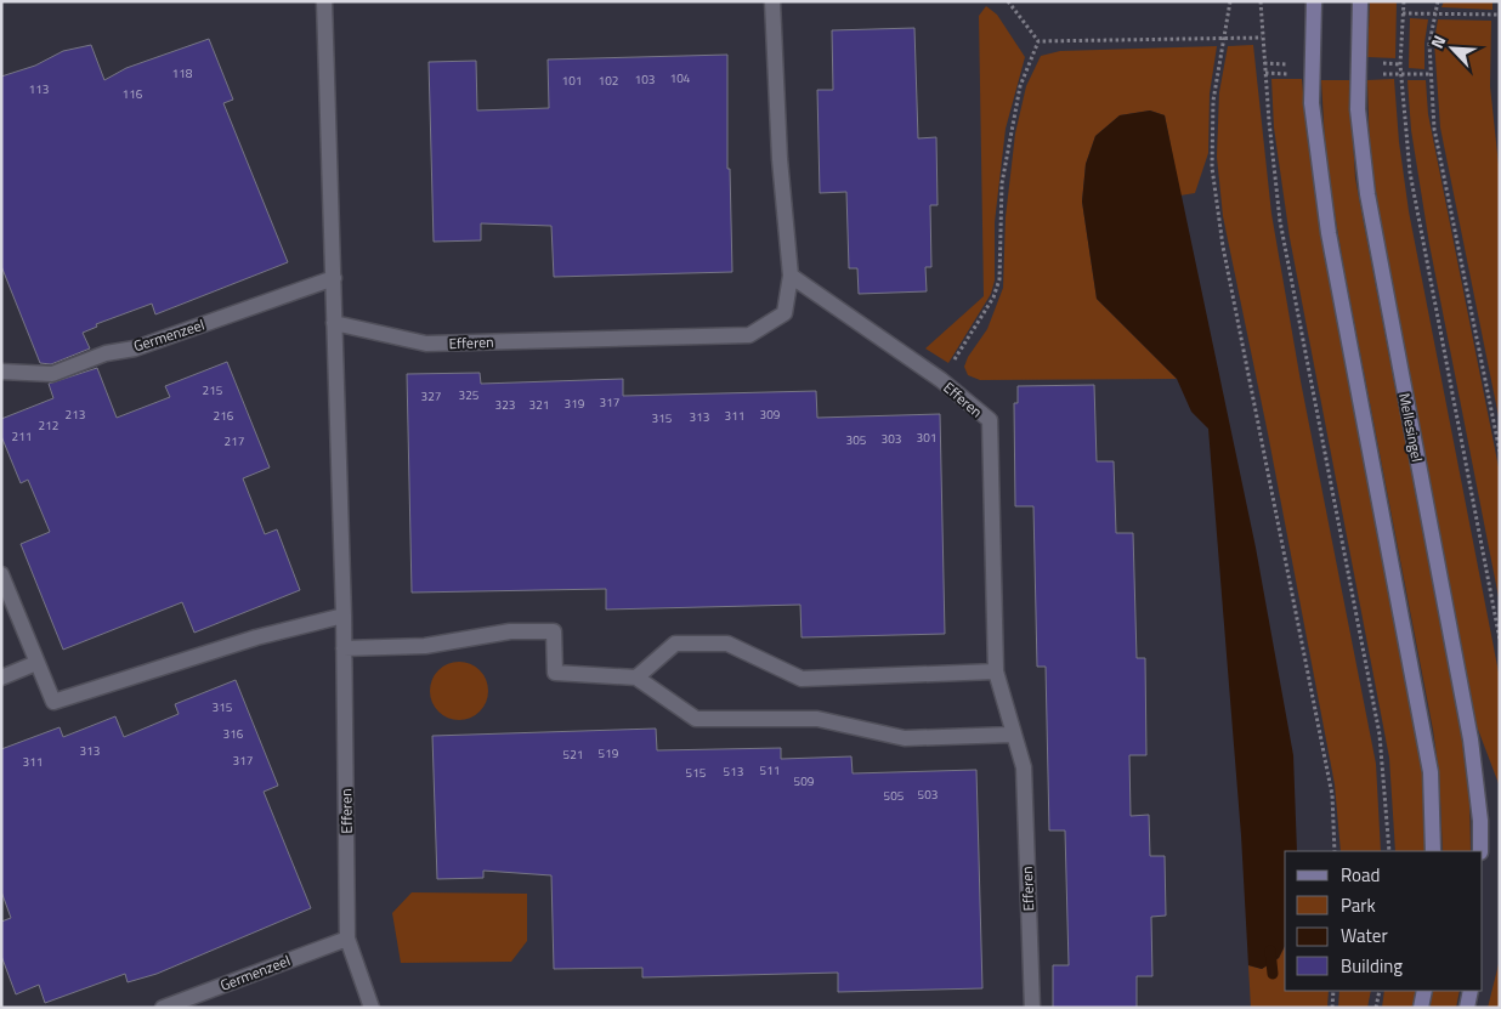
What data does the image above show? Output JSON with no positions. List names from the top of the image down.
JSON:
{
  "streets": {
    "street": ["Germenzeel", "Efferen", "Mellesingel"]
  },
  "crossings": [
    ["Germenzeel", "Efferen"]
  ],
  "house_numbers": [
    "118",
    "104",
    "103",
    "101",
    "102",
    "113",
    "116",
    "215",
    "325",
    "327",
    "317",
    "319",
    "323",
    "321",
    "213",
    "309",
    "216",
    "311",
    "313",
    "315",
    "212",
    "211",
    "301",
    "303",
    "305",
    "217",
    "315",
    "316",
    "313",
    "519",
    "521",
    "317",
    "311",
    "511",
    "513",
    "515",
    "509",
    "503",
    "505"
  ],
  "legend": [
    "Road",
    "Park",
    "Water",
    "Building"
  ],
  "north": "top left"
}
